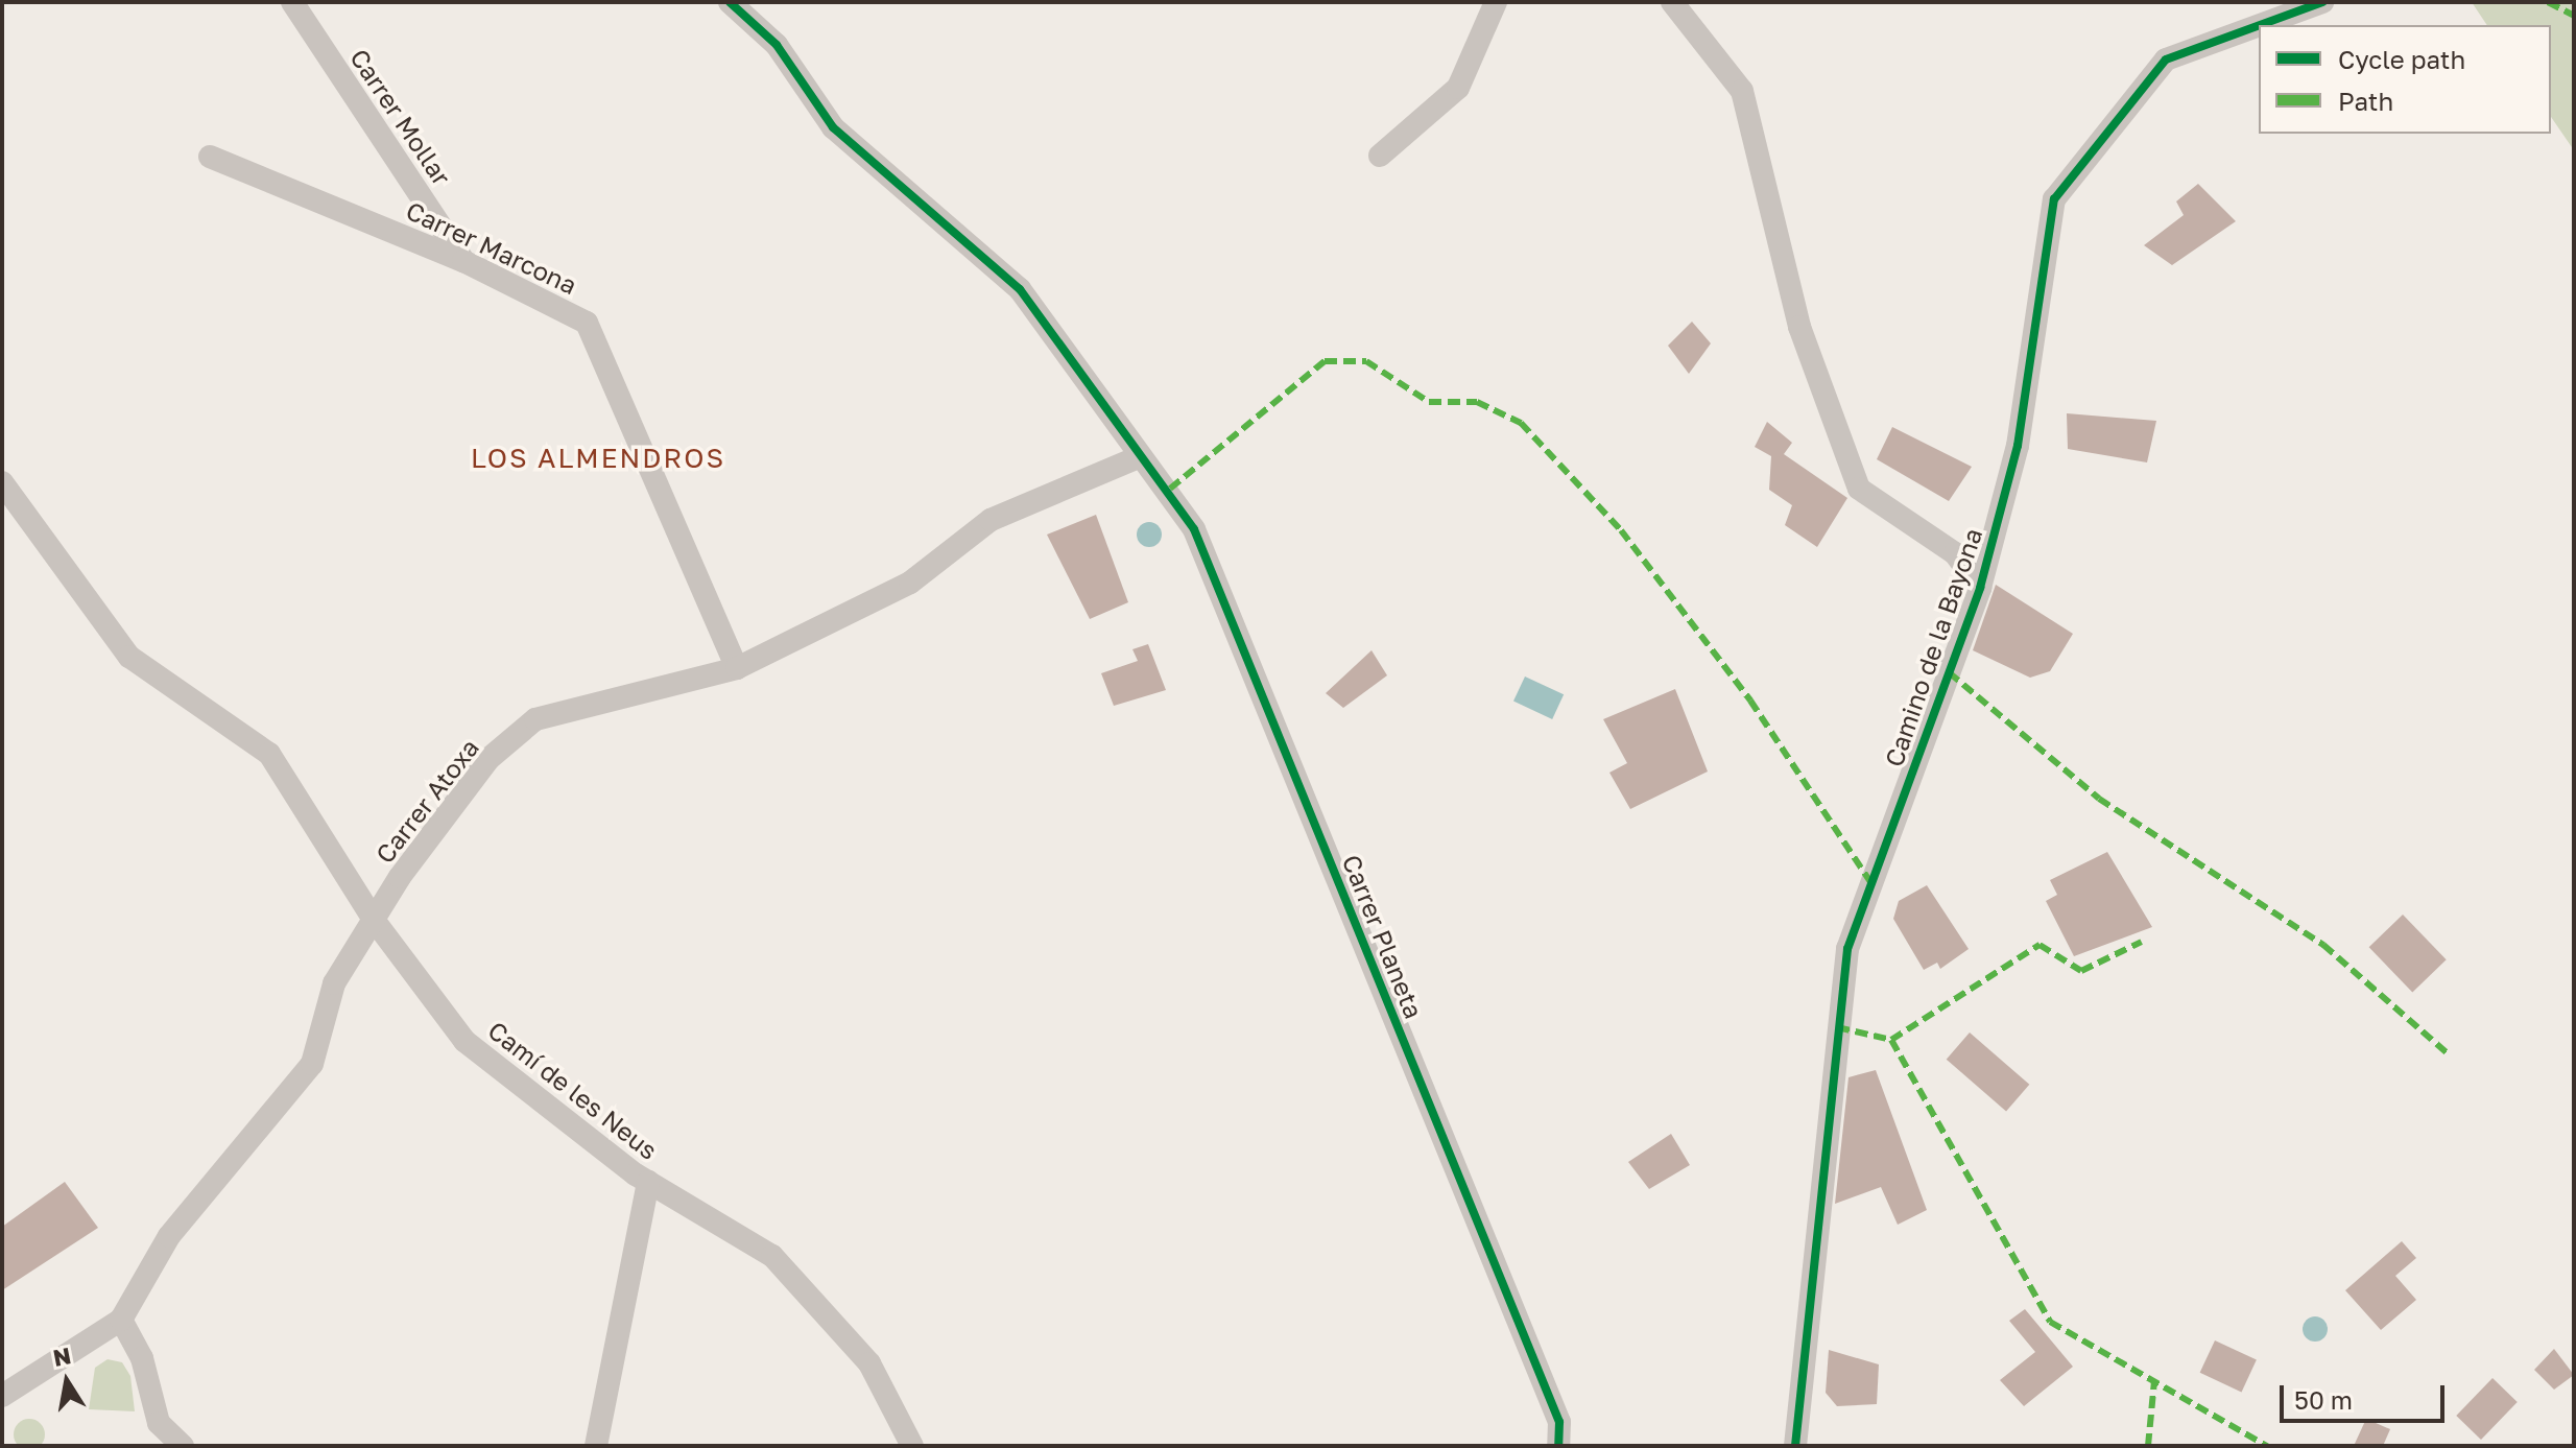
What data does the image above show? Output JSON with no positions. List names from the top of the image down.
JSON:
{
  "streets": {
    "street": [
      "Carrer Mollar",
      "Carrer Marcona",
      "Camino de la Bayona",
      "Carrer Atoxa",
      "Carrer Planeta",
      "Camí de les Neus"
    ]
  },
  "crossings": [
    ["Carrer Mollar", "Carrer Marcona"],
    ["Carrer Marcona", "Carrer Atoxa"],
    ["Carrer Atoxa", "Carrer Planeta"],
    ["Carrer Atoxa", "Camí de les Neus"]
  ],
  "districts": ["LOS ALMENDROS"],
  "legend": ["Cycle path", "Path"],
  "scale_bar": "50 m",
  "north": "top"
}
